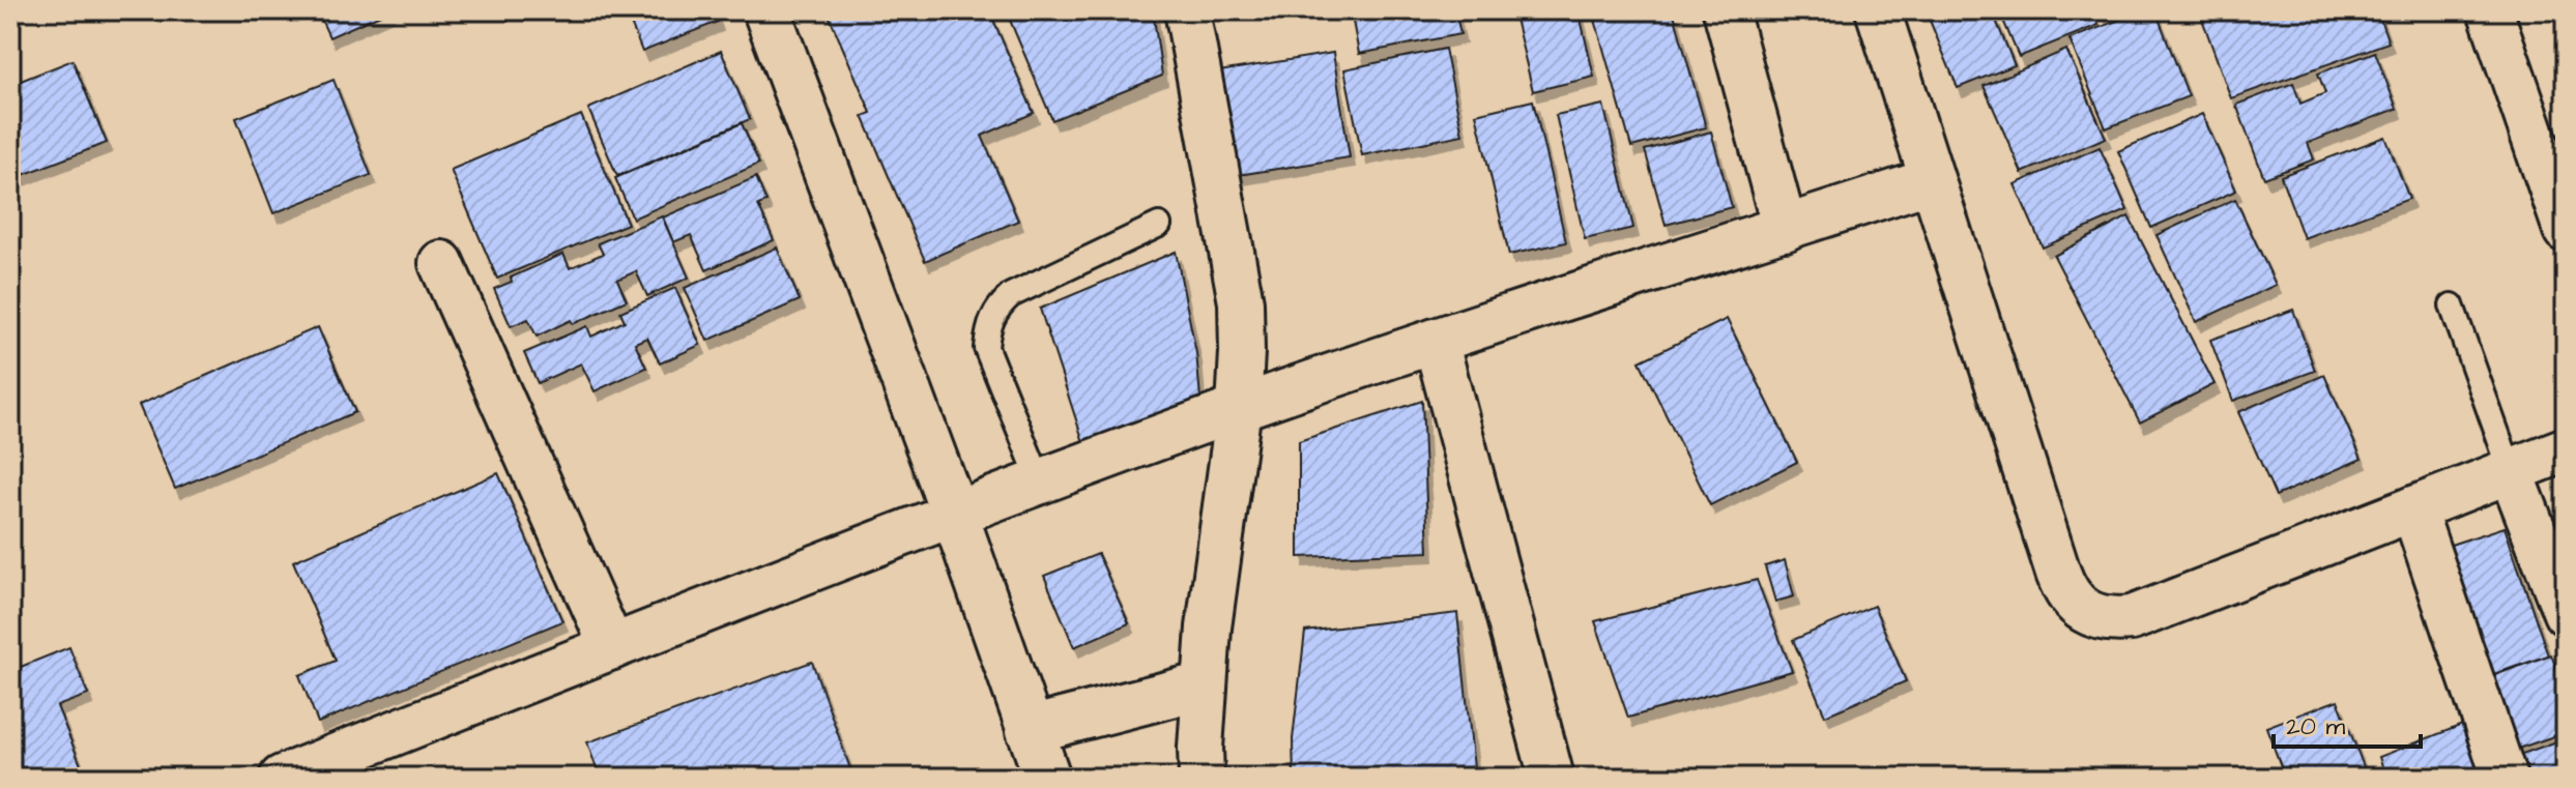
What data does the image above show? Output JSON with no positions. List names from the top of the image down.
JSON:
{
  "scale_bar": "20 m"
}
